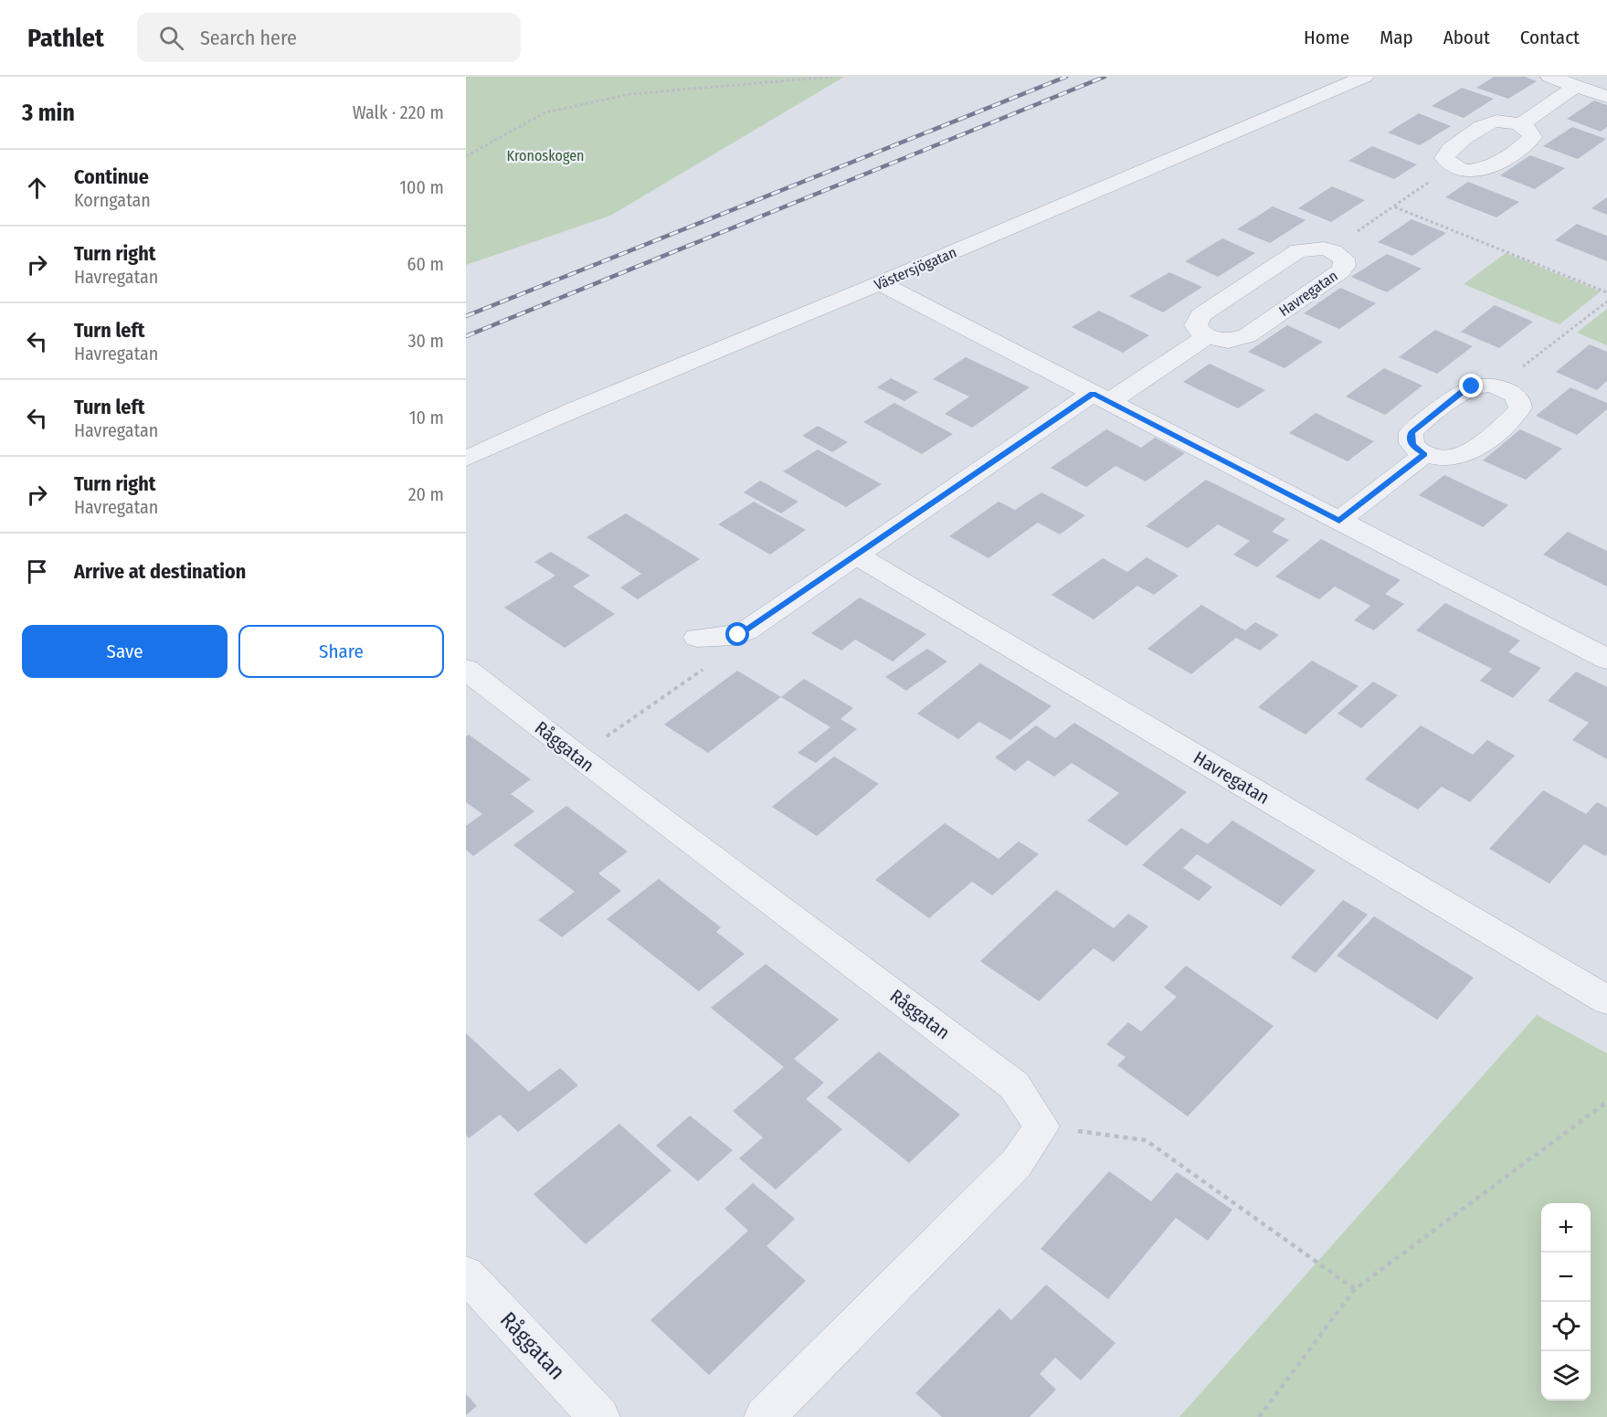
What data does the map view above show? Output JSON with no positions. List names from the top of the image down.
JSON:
{
  "streets": {
    "street": ["Västersjögatan", "Havregatan", "Råggatan"]
  },
  "parks": ["Kronoskogen"],
  "page": {
    "header": "Pathlet",
    "search": "Search here",
    "nav": [
      "Home",
      "Map",
      "About",
      "Contact"
    ],
    "heading": ["3 min", "Walk · 220 m"],
    "list": [
      ["Continue", "Korngatan", "100 m"],
      ["Turn right", "Havregatan", "60 m"],
      ["Turn left", "Havregatan", "30 m"],
      ["Turn left", "Havregatan", "10 m"],
      ["Turn right", "Havregatan", "20 m"],
      "Arrive at destination"
    ],
    "buttons": ["Save", "Share"],
    "map_buttons": ["+", "−"]
  }
}
